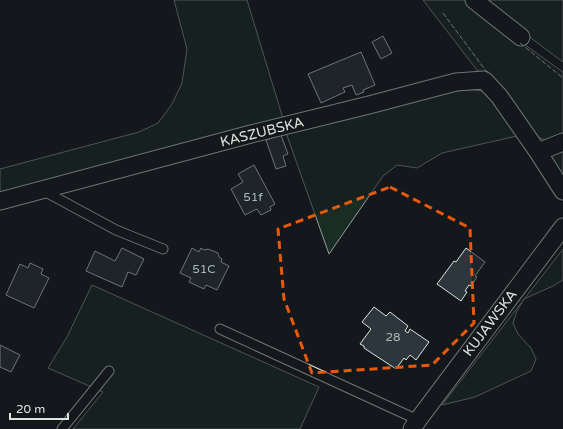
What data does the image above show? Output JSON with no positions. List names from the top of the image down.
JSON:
{
  "streets": {
    "street": ["KASZUBSKA", "KUJAWSKA"]
  },
  "house_numbers": ["51f", "51C", "28"],
  "scale_bar": "20 m"
}
